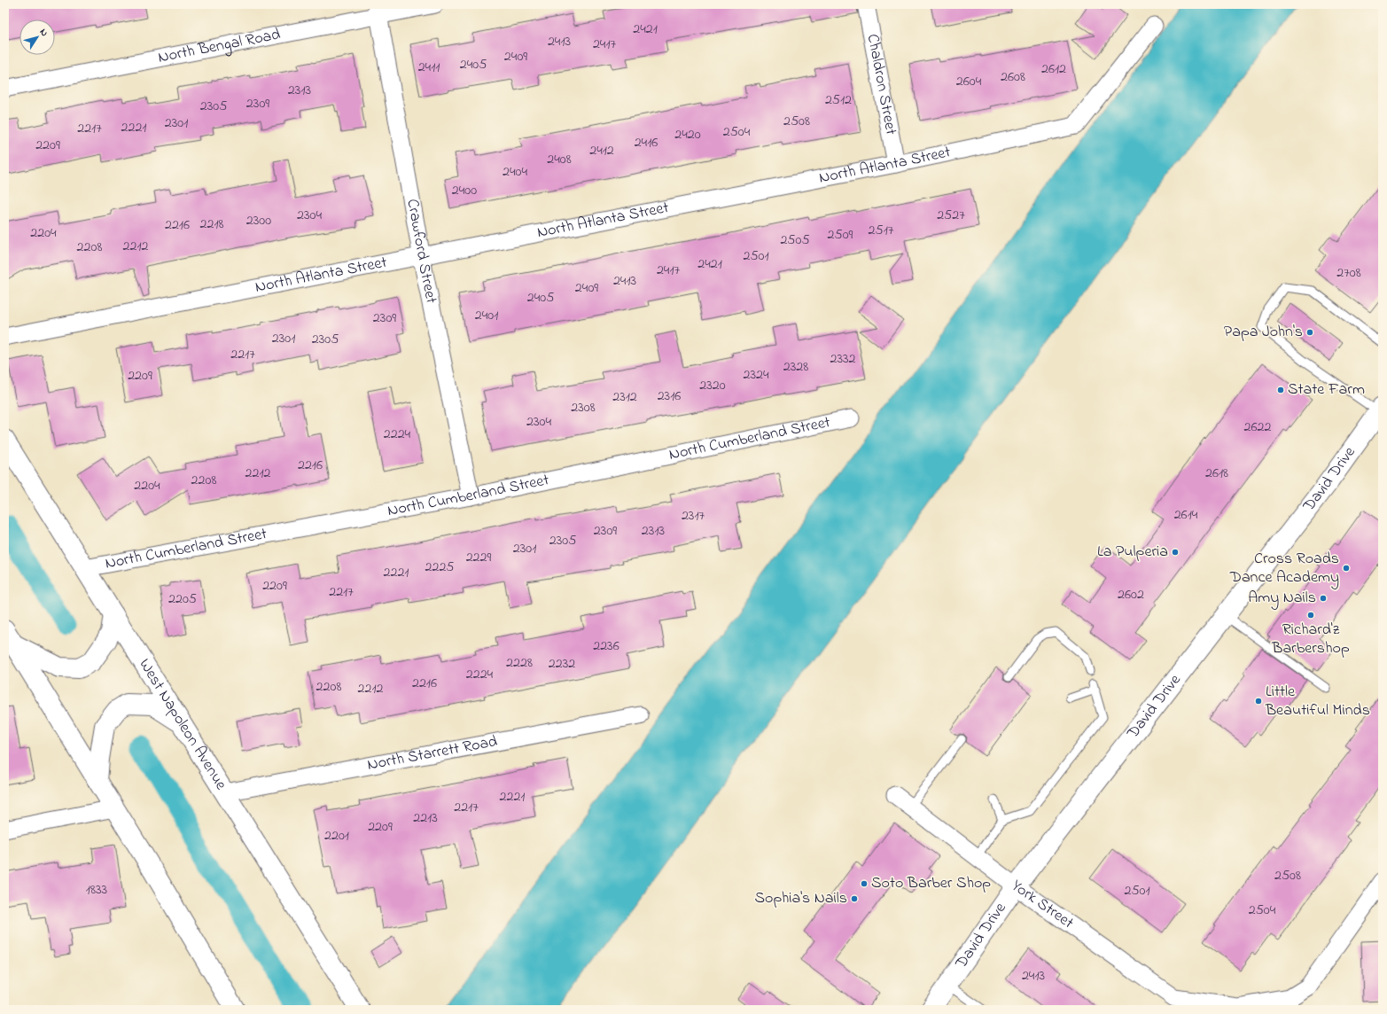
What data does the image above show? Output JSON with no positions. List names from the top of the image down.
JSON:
{
  "streets": {
    "main road": ["David Drive", "West Napoleon Avenue"],
    "street": [
      "North Bengal Road",
      "Chaldron Street",
      "North Atlanta Street",
      "Crawford Street",
      "North Cumberland Street",
      "North Starrett Road",
      "York Street"
    ]
  },
  "crossings": [
    ["North Bengal Road", "Crawford Street"],
    ["Chaldron Street", "North Atlanta Street"],
    ["North Atlanta Street", "Crawford Street"],
    ["Crawford Street", "North Cumberland Street"],
    ["North Cumberland Street", "West Napoleon Avenue"],
    ["David Drive", "York Street"],
    ["West Napoleon Avenue", "North Starrett Road"]
  ],
  "places": [
    "Papa John's",
    "State Farm",
    "La Pulperia",
    "Cross Roads Dance Academy",
    "Amy Nails",
    "Richard'z Barbershop",
    "Little Beautiful Minds",
    "Soto Barber Shop",
    "Sophia's Nails"
  ],
  "house_numbers": [
    "2421",
    "2413",
    "2417",
    "2409",
    "2405",
    "2411",
    "2612",
    "2608",
    "2604",
    "2313",
    "2512",
    "2309",
    "2305",
    "2508",
    "2301",
    "2221",
    "2217",
    "2504",
    "2420",
    "2416",
    "2209",
    "2412",
    "2408",
    "2404",
    "2400",
    "2304",
    "2527",
    "2300",
    "2218",
    "2216",
    "2517",
    "2204",
    "2509",
    "2505",
    "2212",
    "2208",
    "2501",
    "2421",
    "2417",
    "2708",
    "2413",
    "2409",
    "2405",
    "2401",
    "2309",
    "2301",
    "2305",
    "2217",
    "2332",
    "2328",
    "2324",
    "2209",
    "2320",
    "2316",
    "2312",
    "2308",
    "2304",
    "2622",
    "2224",
    "2216",
    "2212",
    "2618",
    "2208",
    "2204",
    "2614",
    "2317",
    "2309",
    "2313",
    "2305",
    "2301",
    "2229",
    "2225",
    "2221",
    "2209",
    "2217",
    "2602",
    "2205",
    "2236",
    "2228",
    "2232",
    "2224",
    "2216",
    "2208",
    "2212",
    "2221",
    "2217",
    "2213",
    "2209",
    "2201",
    "2508",
    "1833",
    "2501",
    "2504",
    "2413"
  ],
  "north": "top right"
}
